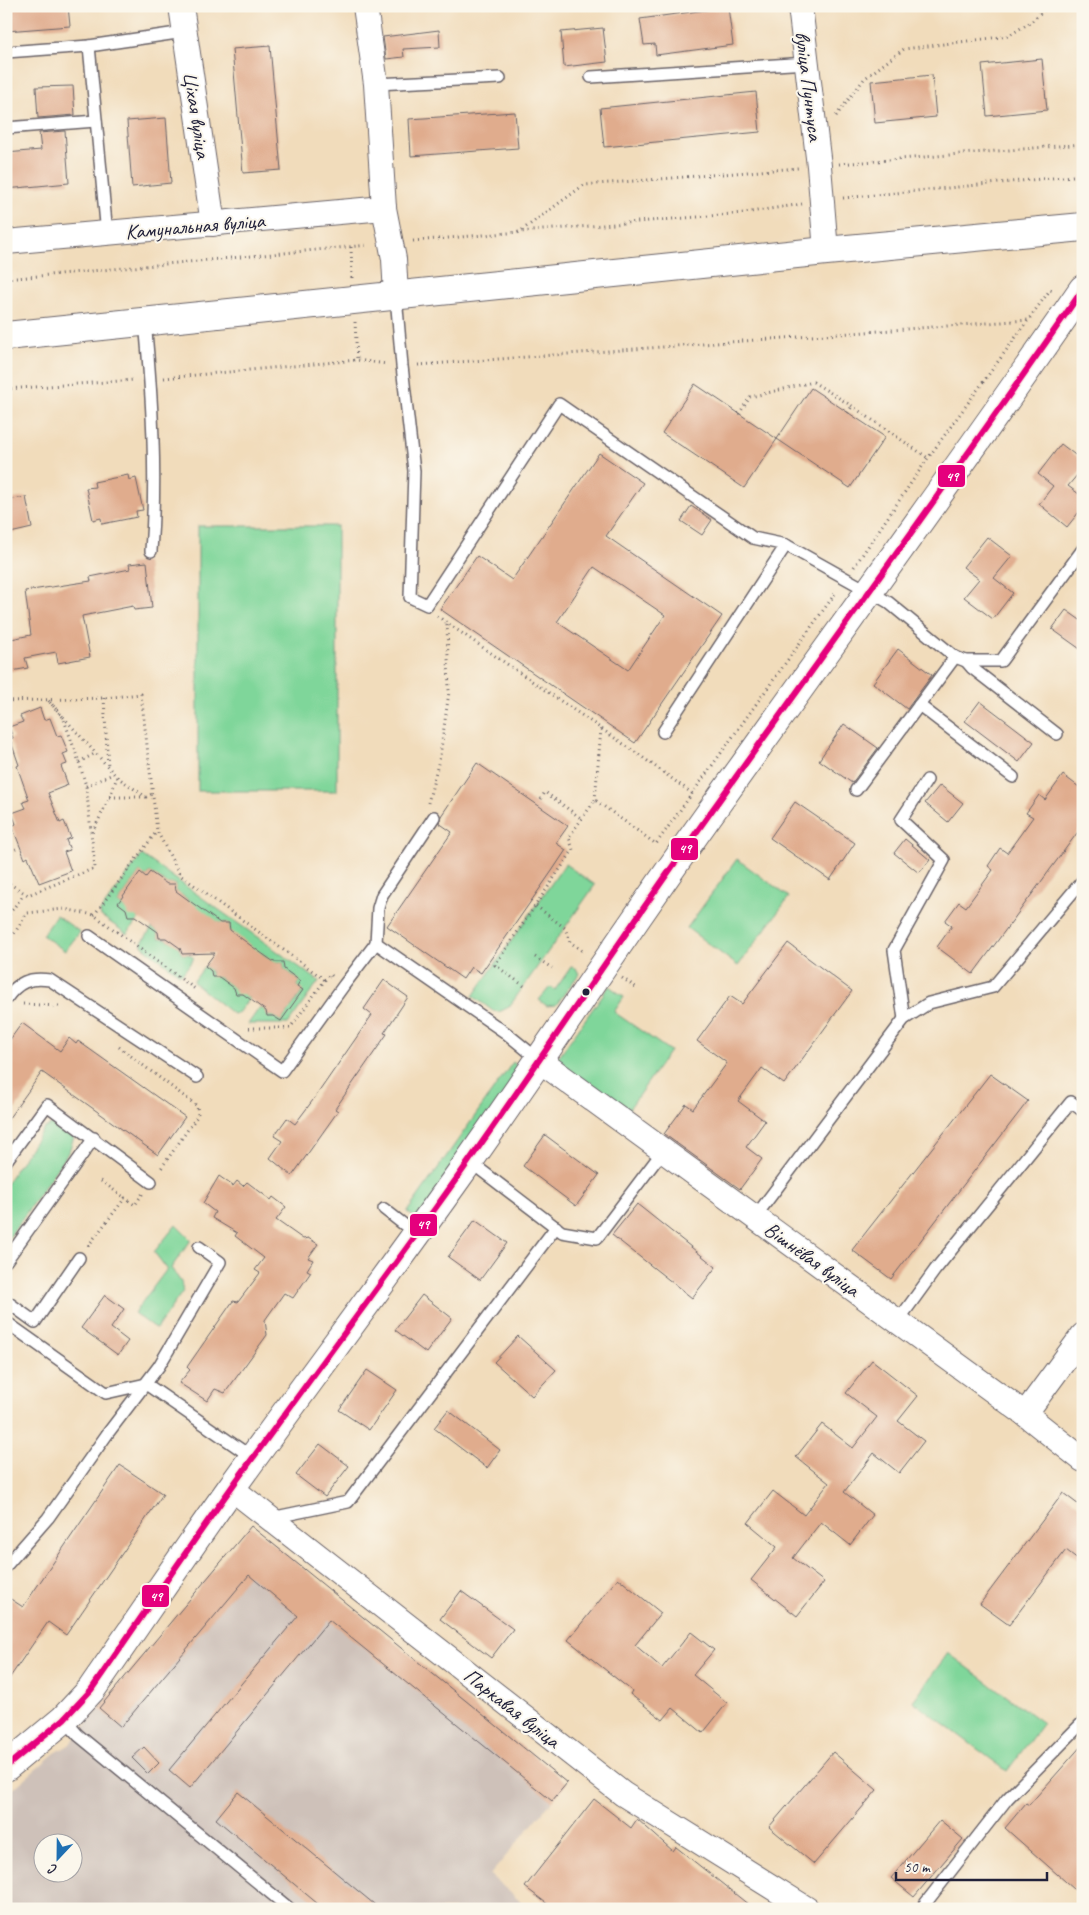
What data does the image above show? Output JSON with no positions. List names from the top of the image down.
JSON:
{
  "streets": {
    "street": [
      "вуліца Пунтуса",
      "Ціхая вуліца",
      "Камунальная вуліца",
      "Вішнёвая вуліца",
      "Паркавая вуліца"
    ]
  },
  "crossings": [
    ["Ціхая вуліца", "Камунальная вуліца"]
  ],
  "lines": ["transit line 49"],
  "scale_bar": "50 m",
  "north": "bottom"
}
